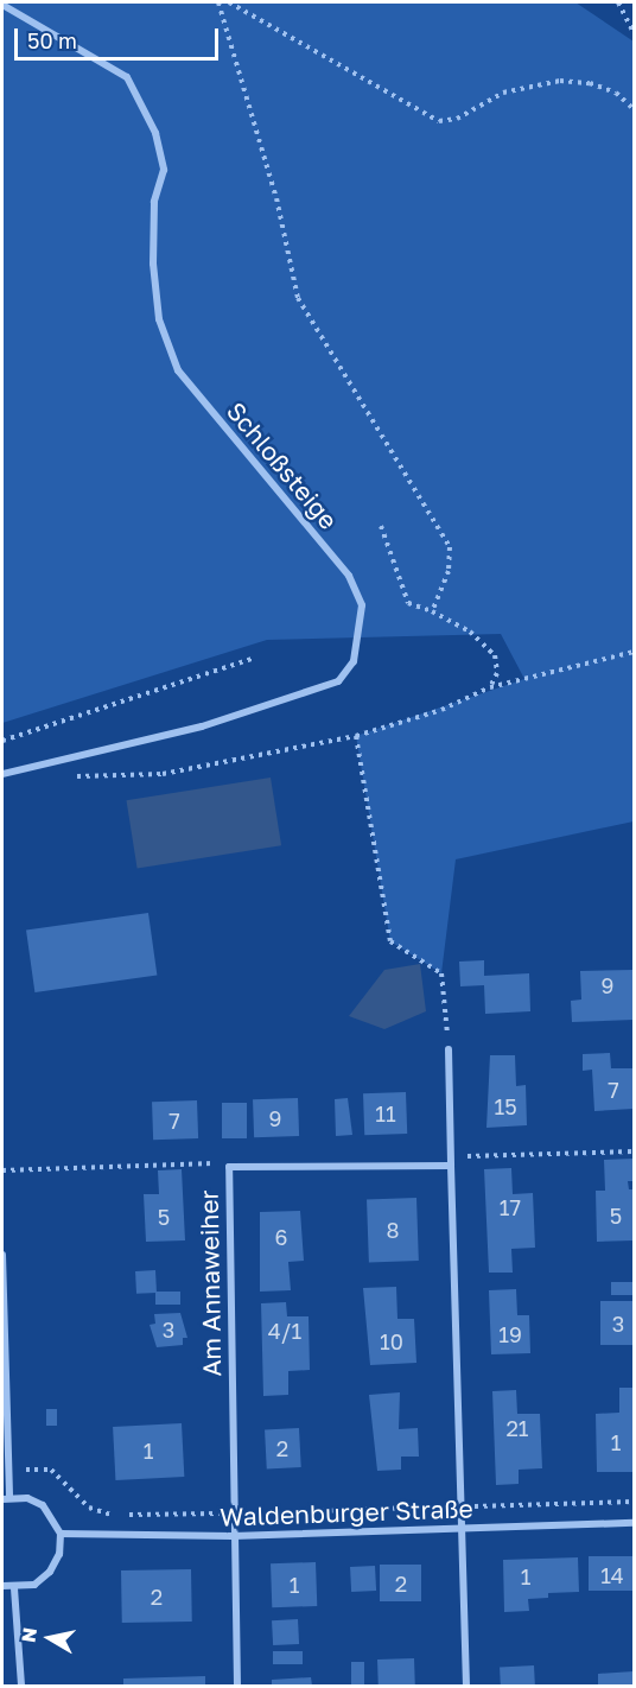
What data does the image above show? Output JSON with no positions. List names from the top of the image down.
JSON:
{
  "streets": {
    "street": ["Schloßsteige", "Am Annaweiher", "Waldenburger Straße"]
  },
  "crossings": [
    ["Am Annaweiher", "Waldenburger Straße"]
  ],
  "house_numbers": [
    "9",
    "7",
    "15",
    "11",
    "9",
    "7",
    "17",
    "5",
    "5",
    "8",
    "6",
    "3",
    "3",
    "4/1",
    "19",
    "10",
    "21",
    "1",
    "2",
    "1",
    "14",
    "1",
    "2",
    "1",
    "2"
  ],
  "scale_bar": "50 m",
  "north": "left"
}
